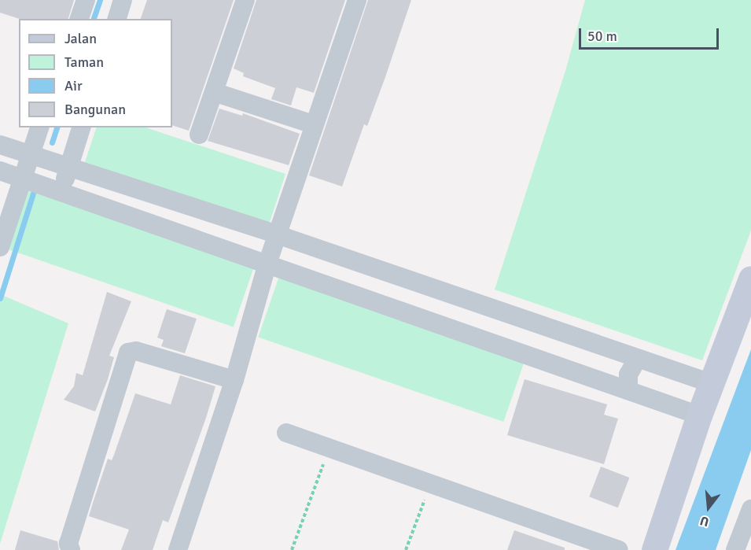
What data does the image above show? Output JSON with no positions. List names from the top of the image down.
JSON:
{
  "legend": [
    "Jalan",
    "Taman",
    "Air",
    "Bangunan"
  ],
  "scale_bar": "50 m",
  "north": "bottom"
}
